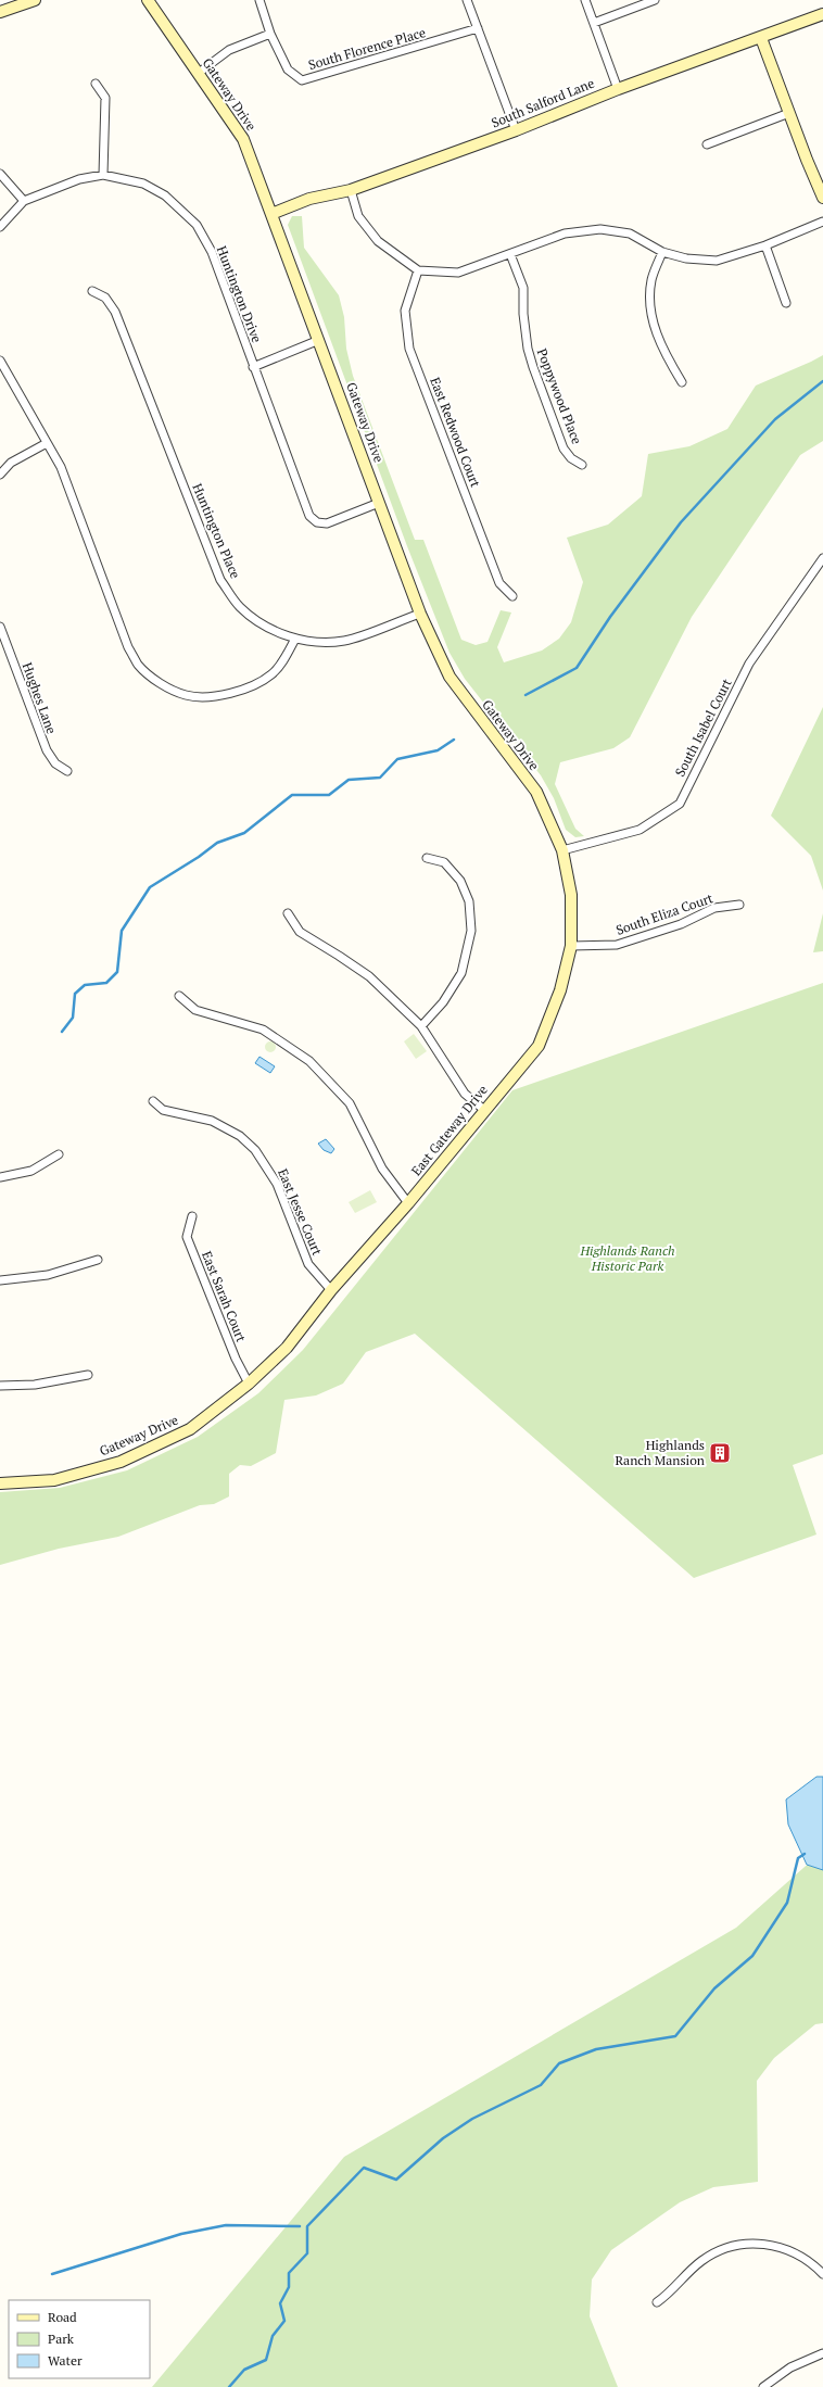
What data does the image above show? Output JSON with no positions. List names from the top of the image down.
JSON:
{
  "streets": {
    "street": [
      "South Florence Place",
      "Gateway Drive",
      "South Salford Lane",
      "Huntington Drive",
      "Poppywood Place",
      "East Redwood Court",
      "Huntington Place",
      "Hughes Lane",
      "South Isabel Court",
      "South Eliza Court",
      "East Gateway Drive",
      "East Jesse Court",
      "East Sarah Court"
    ]
  },
  "crossings": [
    ["Gateway Drive", "South Salford Lane"],
    ["Gateway Drive", "Huntington Drive"],
    ["Gateway Drive", "Huntington Place"],
    ["Gateway Drive", "South Isabel Court"],
    ["Gateway Drive", "East Gateway Drive"],
    ["Gateway Drive", "East Sarah Court"],
    ["South Isabel Court", "East Gateway Drive"],
    ["South Eliza Court", "East Gateway Drive"],
    ["East Gateway Drive", "East Jesse Court"],
    ["East Gateway Drive", "East Sarah Court"]
  ],
  "parks": ["Highlands Ranch Historic Park"],
  "places": {
    "building": ["Highlands Ranch Mansion"]
  },
  "legend": ["Road", "Park", "Water"]
}
